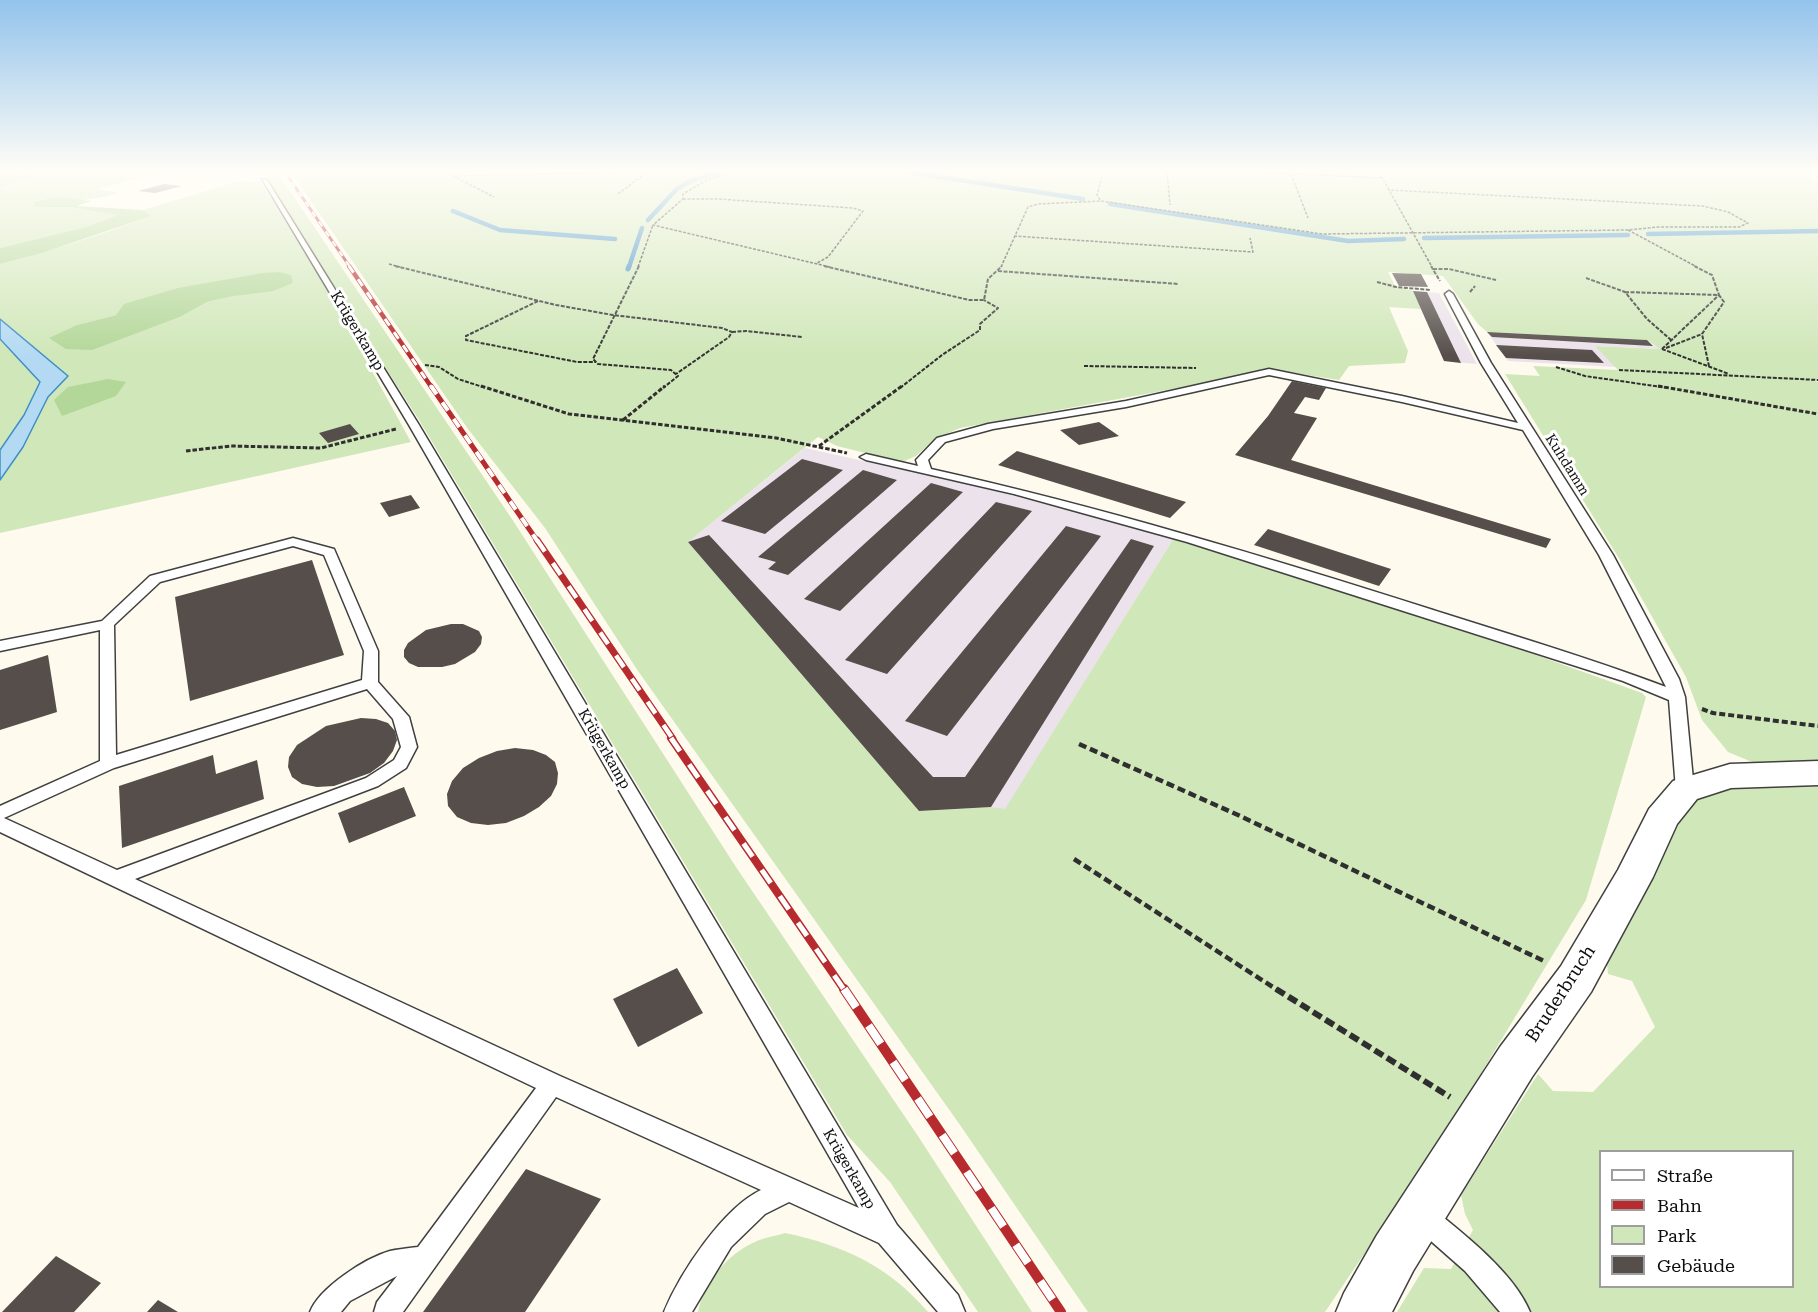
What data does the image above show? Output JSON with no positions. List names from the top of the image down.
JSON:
{
  "streets": {
    "street": ["Bruderbruch"],
    "lane": ["Krügerkamp", "Kuhdamm"]
  },
  "crossings": [
    ["Kuhdamm", "Bruderbruch"]
  ],
  "legend": [
    "Straße",
    "Bahn",
    "Park",
    "Gebäude"
  ]
}
